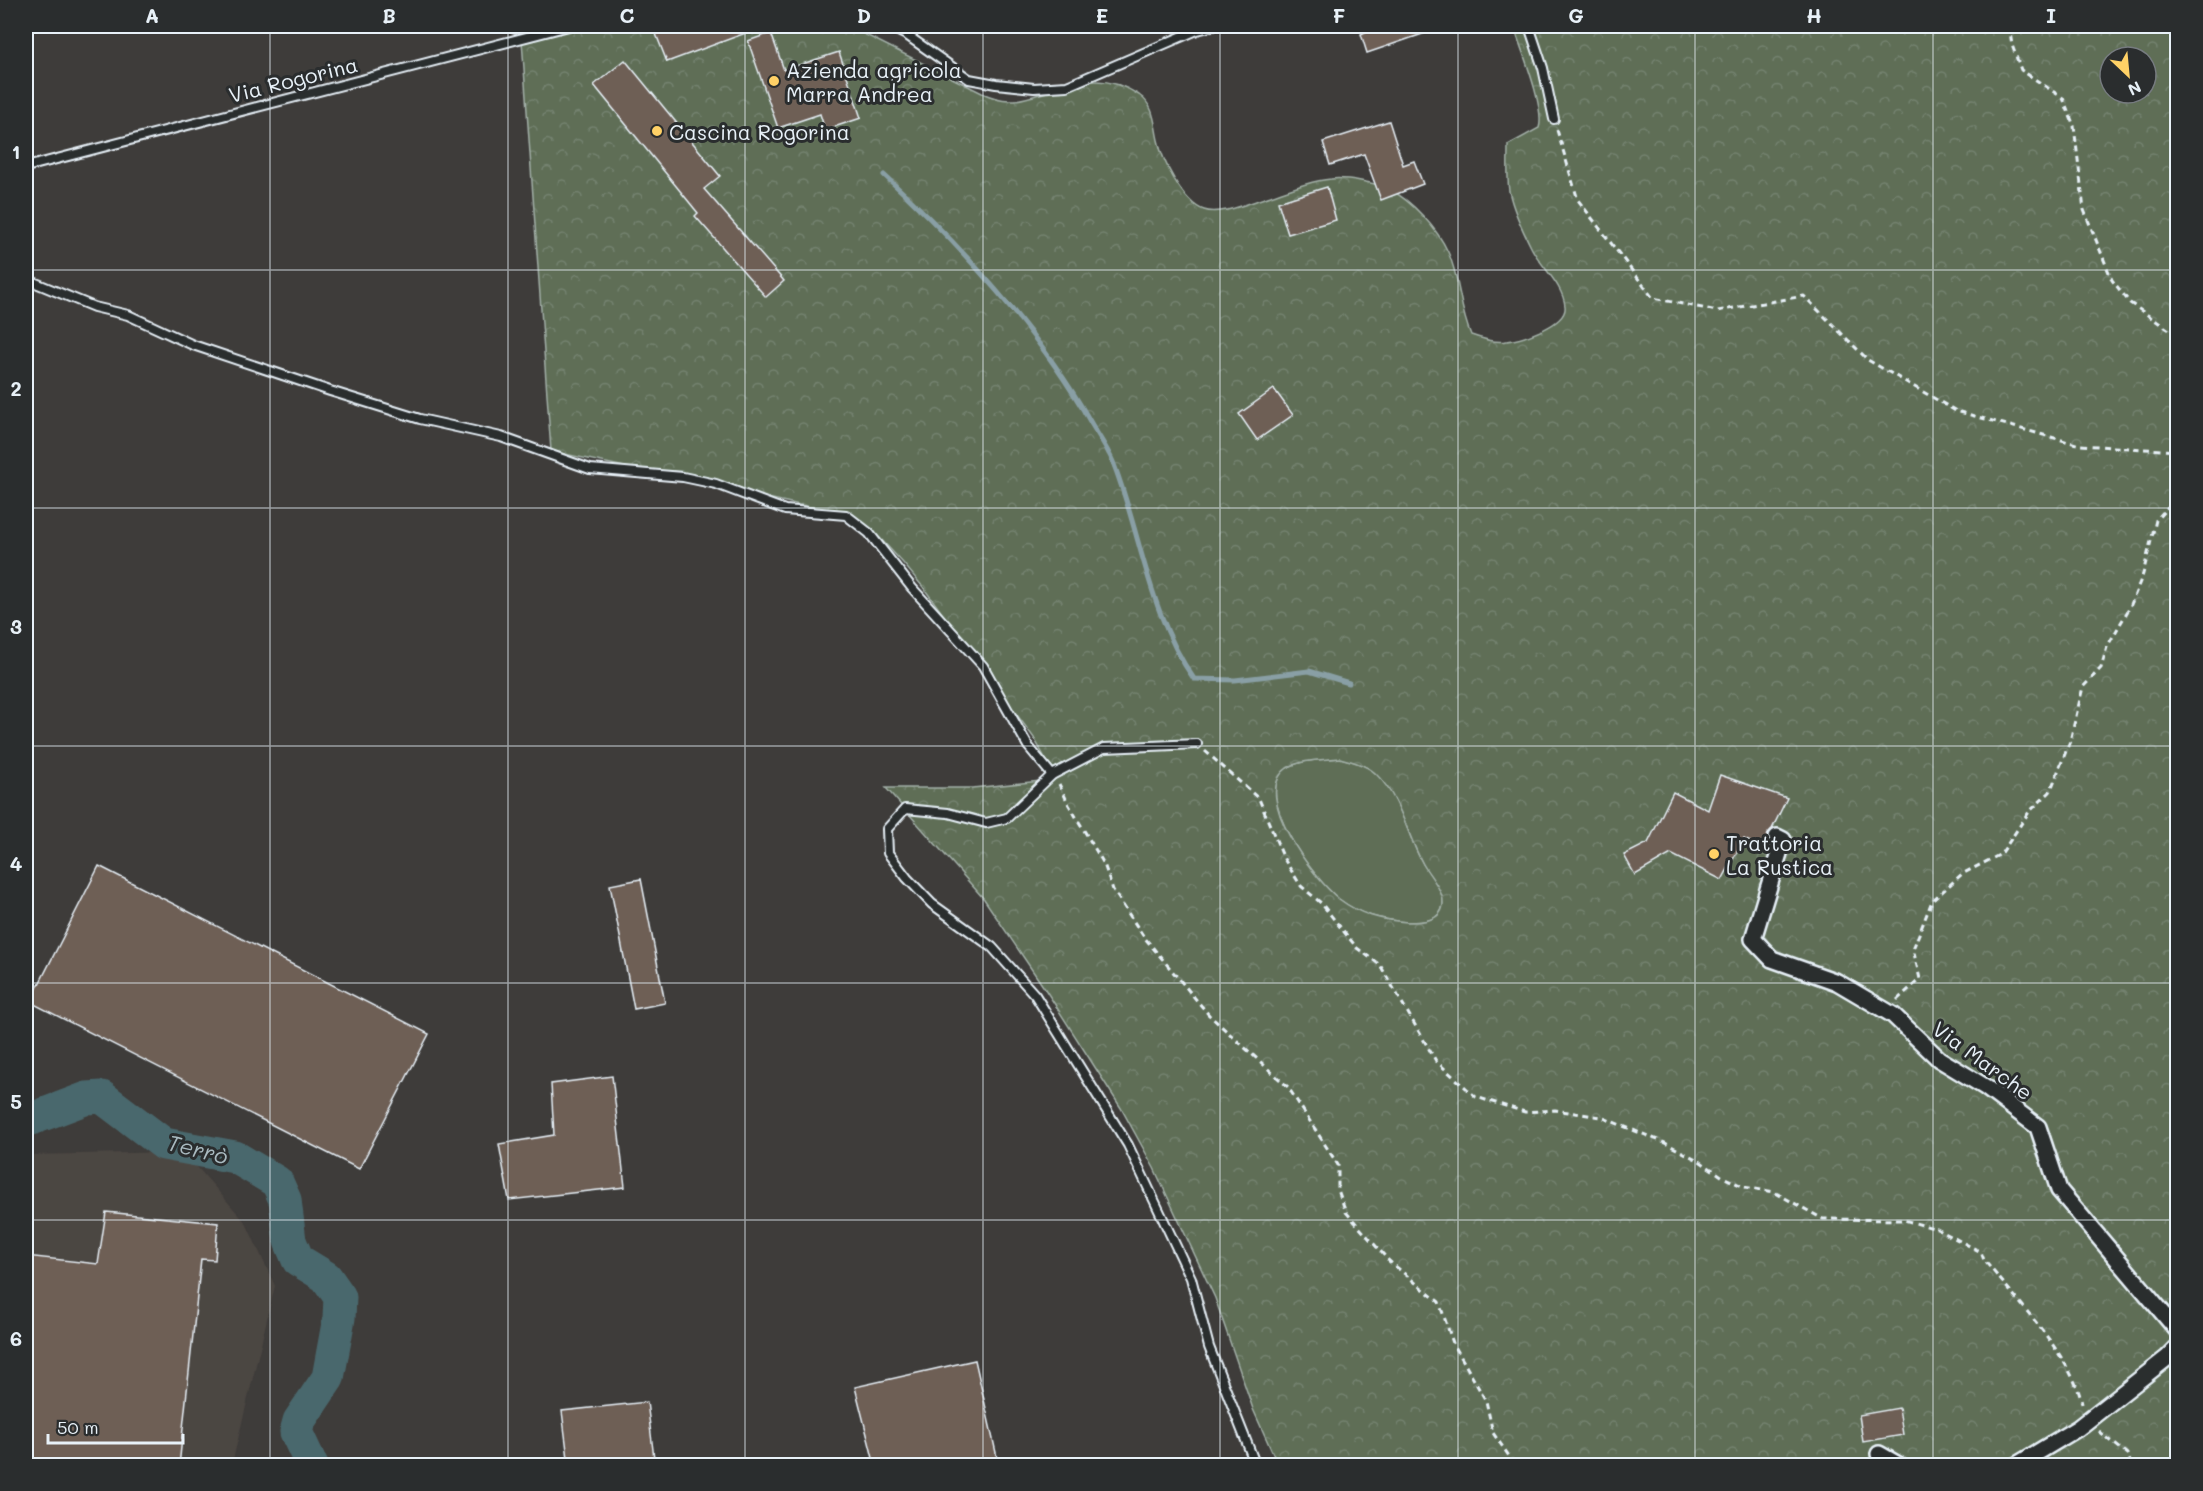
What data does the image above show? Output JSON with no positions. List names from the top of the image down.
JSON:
{
  "streets": {
    "street": ["Via Marche"],
    "lane": ["Via Rogorina"]
  },
  "water": ["Terrò"],
  "places": ["Azienda agricola Marra Andrea", "Cascina Rogorina", "Trattoria La Rustica"],
  "scale_bar": "50 m",
  "north": "bottom right",
  "grid": {
    "columns": [
      "A",
      "B",
      "C",
      "D",
      "E",
      "F",
      "G",
      "H",
      "I"
    ],
    "rows": [
      "1",
      "2",
      "3",
      "4",
      "5",
      "6"
    ]
  }
}
